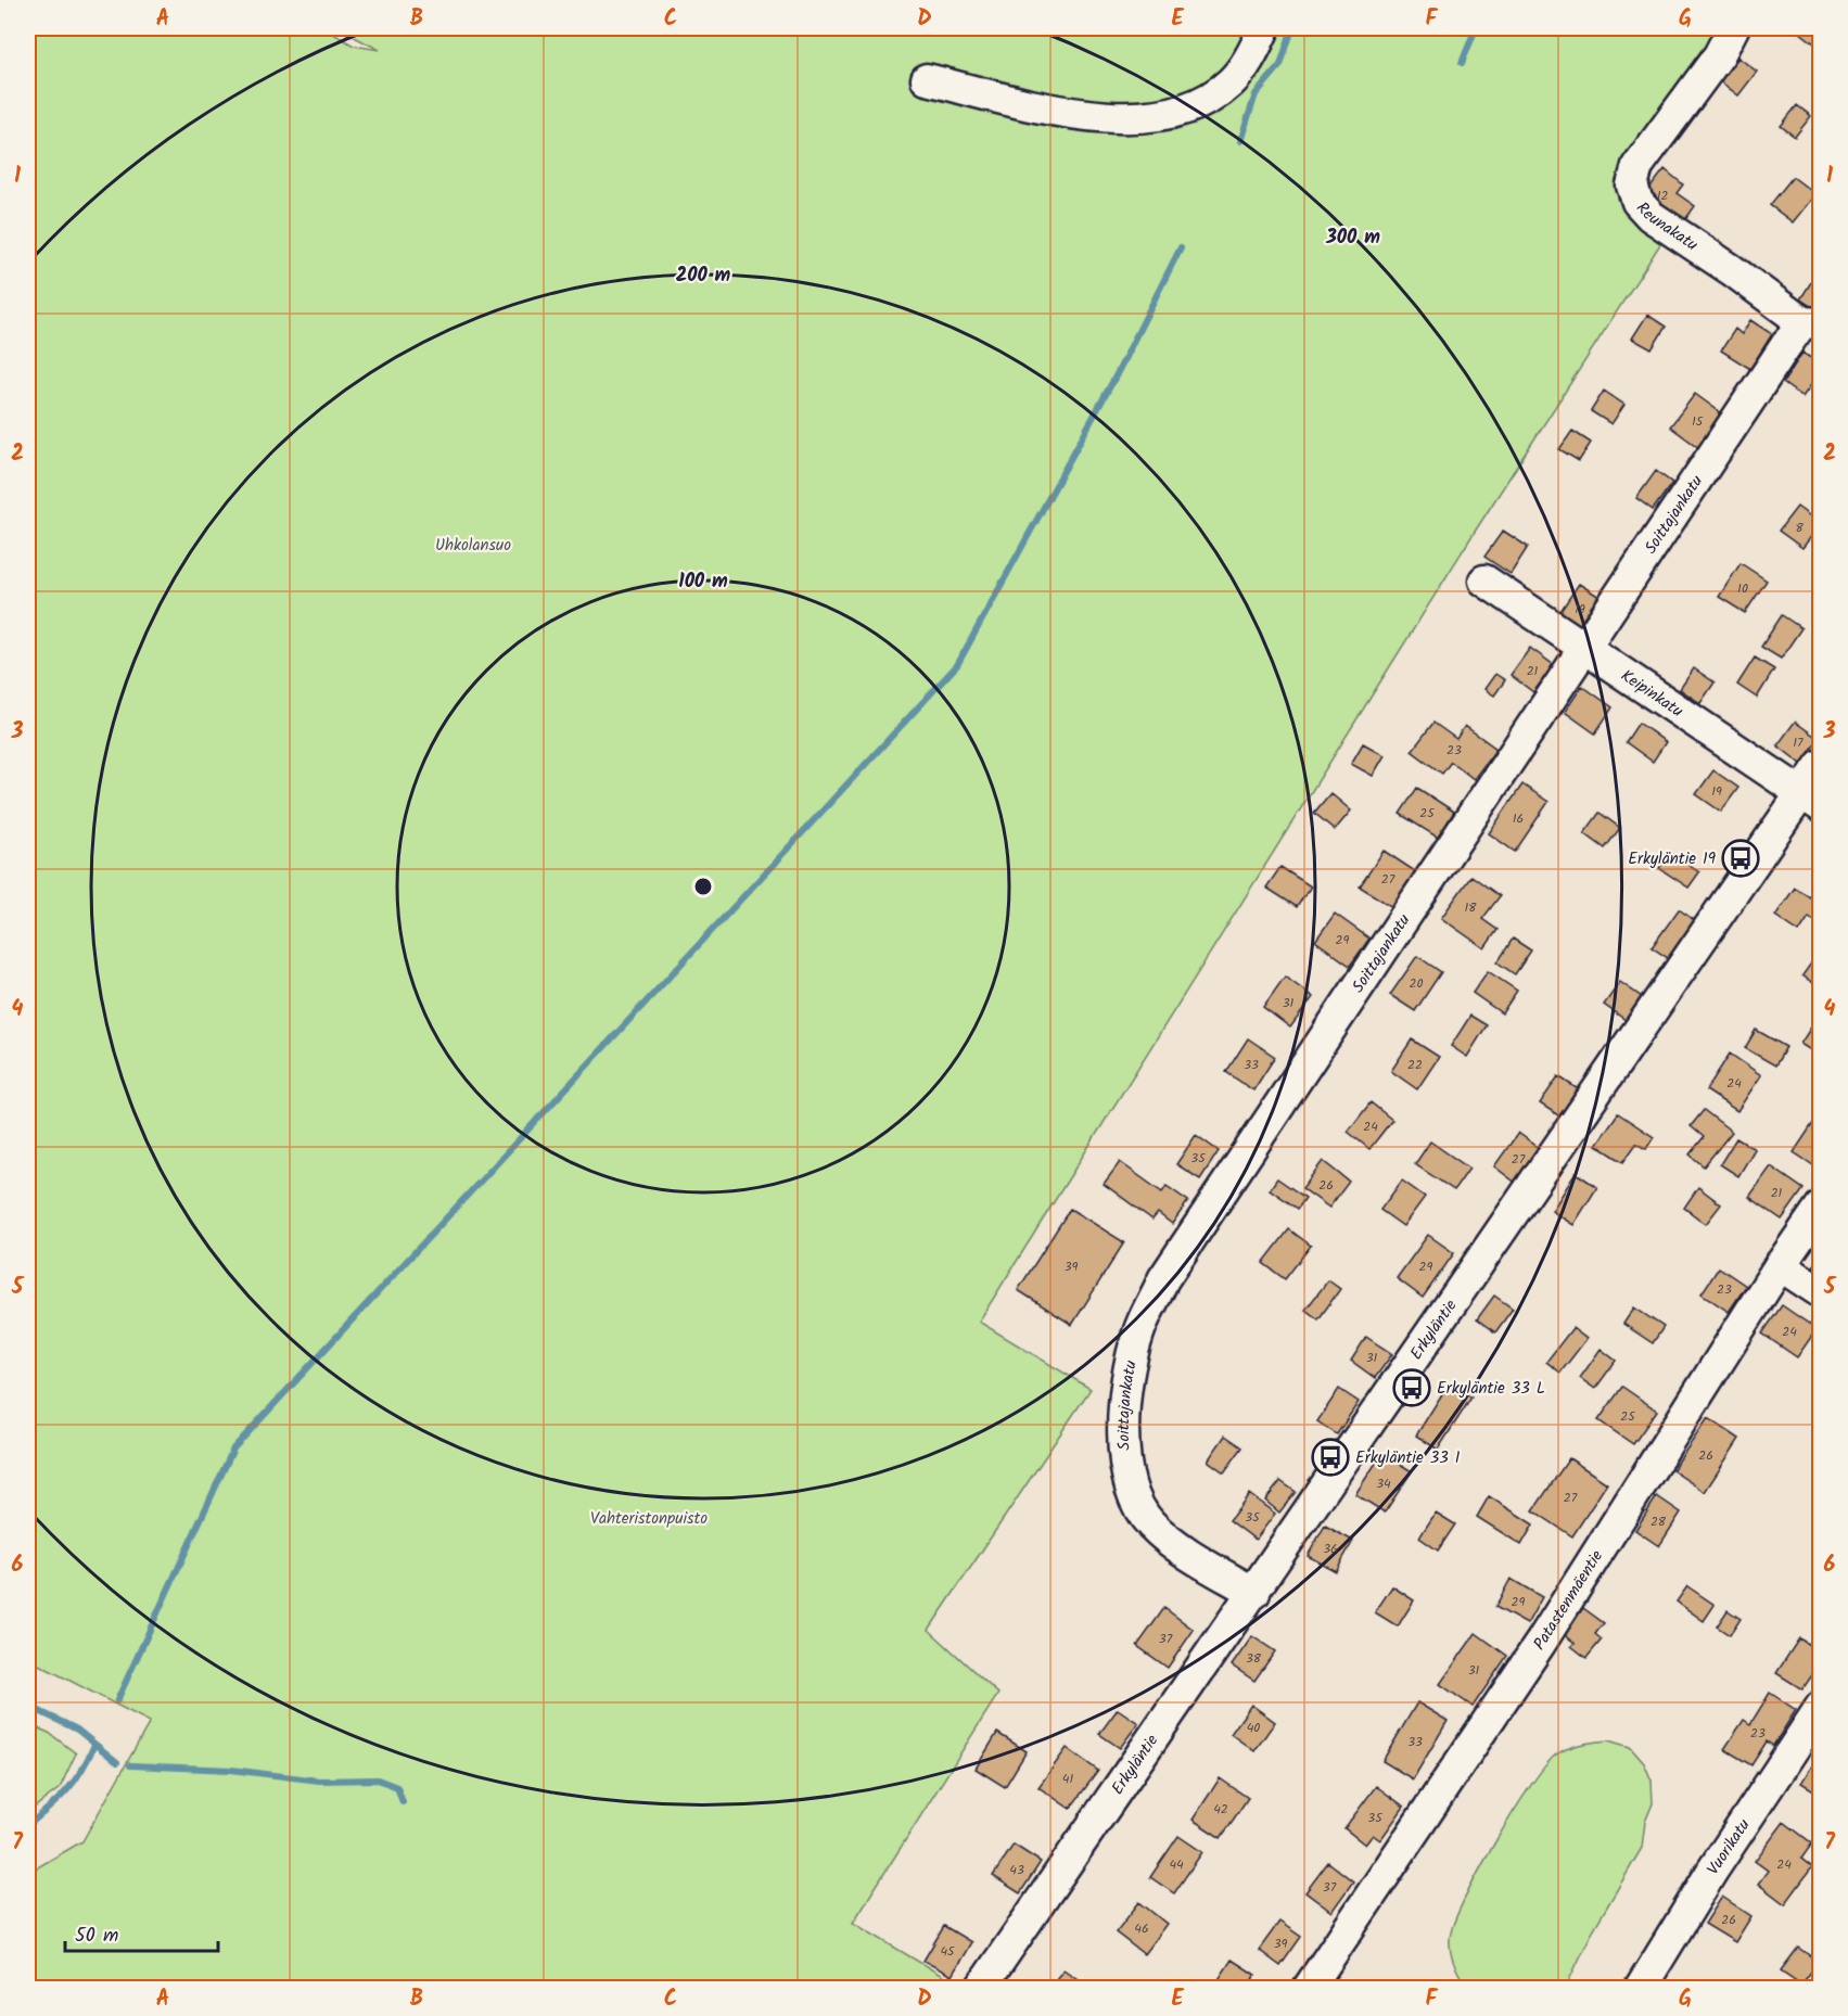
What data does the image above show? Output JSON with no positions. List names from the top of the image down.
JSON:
{
  "streets": {
    "street": [
      "Reunakatu",
      "Soittajankatu",
      "Keipinkatu",
      "Erkyläntie",
      "Patastenmäentie",
      "Vuorikatu"
    ]
  },
  "crossings": [
    ["Reunakatu", "Soittajankatu"],
    ["Soittajankatu", "Keipinkatu"],
    ["Soittajankatu", "Erkyläntie"],
    ["Keipinkatu", "Erkyläntie"]
  ],
  "parks": ["Uhkolansuo", "Vahteristonpuisto"],
  "places": {
    "bus stop": ["Erkyläntie 19", "Erkyläntie 33 L", "Erkyläntie 33 I"]
  },
  "house_numbers": [
    "12",
    "15",
    "8",
    "10",
    "19",
    "21",
    "17",
    "23",
    "19",
    "25",
    "16",
    "27",
    "18",
    "29",
    "20",
    "31",
    "33",
    "22",
    "24",
    "24",
    "35",
    "27",
    "26",
    "21",
    "39",
    "29",
    "23",
    "24",
    "31",
    "25",
    "26",
    "34",
    "27",
    "35",
    "28",
    "36",
    "29",
    "37",
    "38",
    "31",
    "40",
    "23",
    "33",
    "41",
    "42",
    "35",
    "44",
    "24",
    "43",
    "37",
    "26",
    "46",
    "39",
    "45"
  ],
  "scale_bar": "50 m",
  "grid": {
    "columns": [
      "A",
      "B",
      "C",
      "D",
      "E",
      "F",
      "G"
    ],
    "rows": [
      "1",
      "2",
      "3",
      "4",
      "5",
      "6",
      "7"
    ]
  },
  "rings": ["300 m", "200 m", "100 m"]
}
